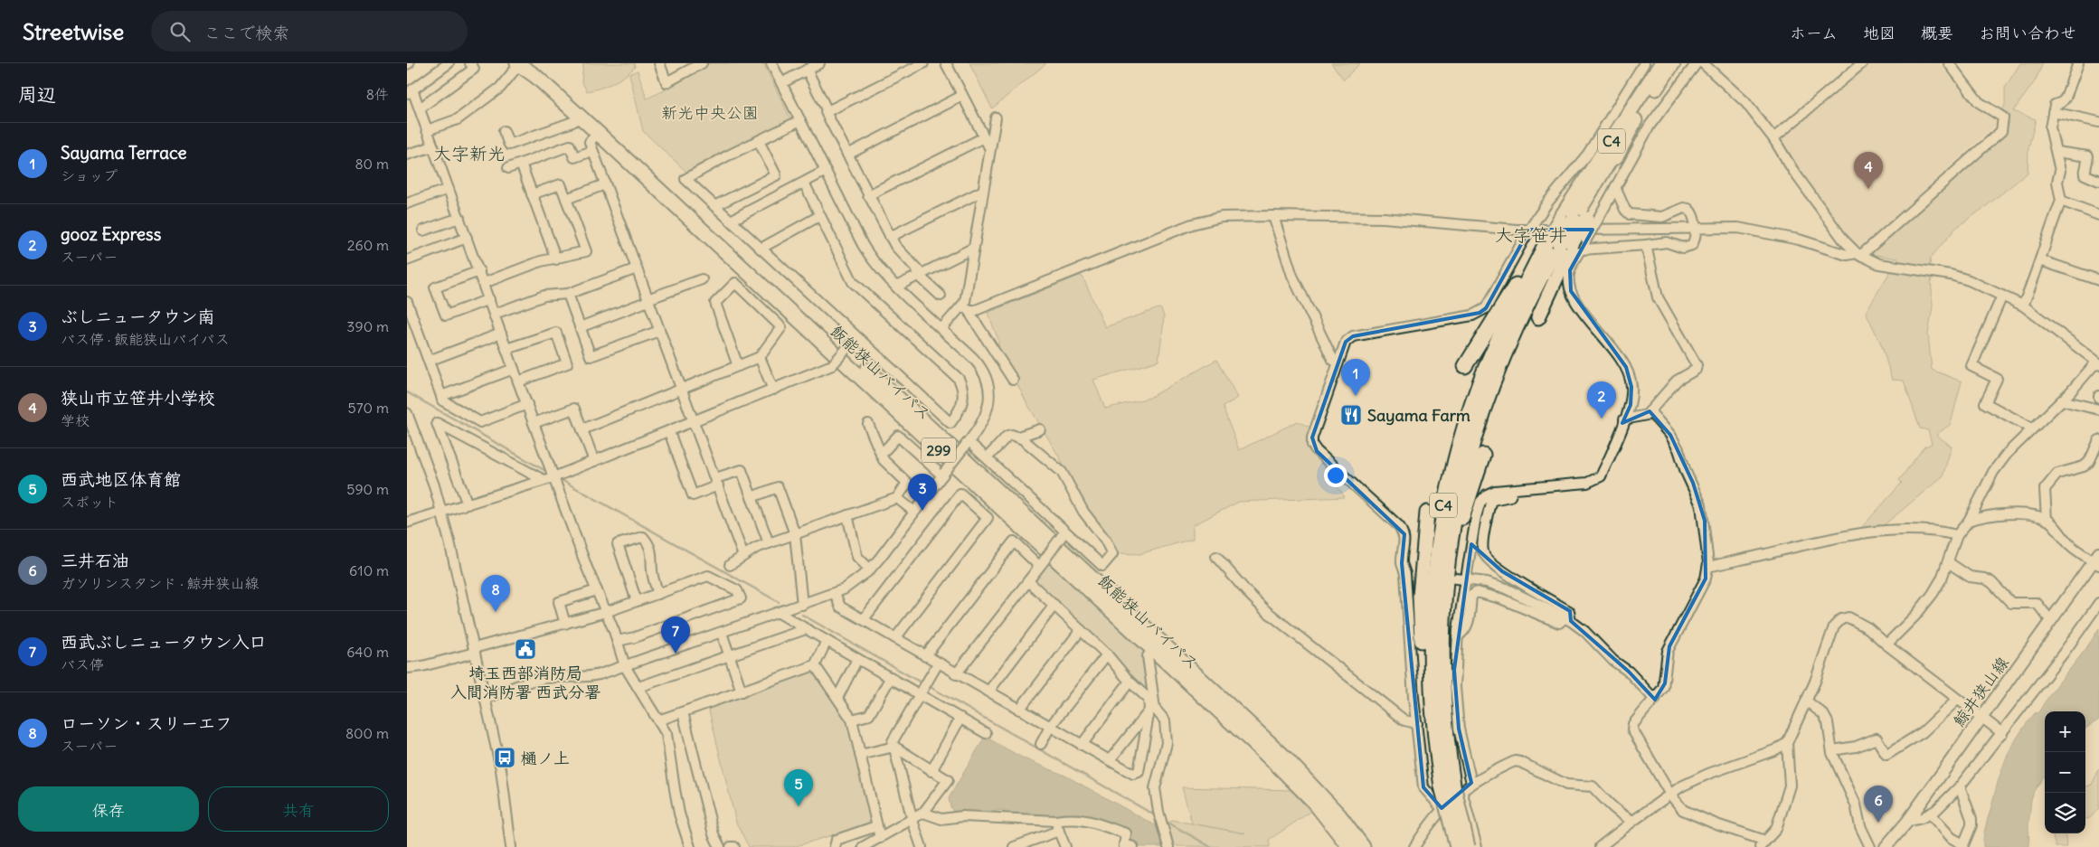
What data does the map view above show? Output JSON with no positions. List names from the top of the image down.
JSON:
{
  "streets": {
    "highway": ["C4", "飯能狭山バイパス", "299"],
    "main road": ["鯨井狭山線"]
  },
  "districts": ["大字新光", "大字笹井"],
  "parks": ["新光中央公園"],
  "places": {
    "restaurant": ["Sayama Farm"],
    "public building": ["埼玉西部消防局 入間消防署 西武分署"],
    "bus stop": ["樋ノ上"]
  },
  "page": {
    "header": "Streetwise",
    "search": "ここで検索",
    "nav": [
      "ホーム",
      "地図",
      "概要",
      "お問い合わせ"
    ],
    "heading": ["周辺", "8件"],
    "list": [
      {
        "mark": "1",
        "name": "Sayama Terrace",
        "note": "ショップ",
        "value": "80 m"
      },
      {
        "mark": "2",
        "name": "gooz Express",
        "note": "スーパー",
        "value": "260 m"
      },
      {
        "mark": "3",
        "name": "ぶしニュータウン南",
        "note": "バス停 · 飯能狭山バイパス",
        "value": "390 m"
      },
      {
        "mark": "4",
        "name": "狭山市立笹井小学校",
        "note": "学校",
        "value": "570 m"
      },
      {
        "mark": "5",
        "name": "西武地区体育館",
        "note": "スポット",
        "value": "590 m"
      },
      {
        "mark": "6",
        "name": "三井石油",
        "note": "ガソリンスタンド · 鯨井狭山線",
        "value": "610 m"
      },
      {
        "mark": "7",
        "name": "西武ぶしニュータウン入口",
        "note": "バス停",
        "value": "640 m"
      },
      {
        "mark": "8",
        "name": "ローソン・スリーエフ",
        "note": "スーパー",
        "value": "800 m"
      }
    ],
    "pins": [
      "4",
      "1",
      "2",
      "3",
      "8",
      "7",
      "5",
      "6"
    ],
    "map_buttons": ["+", "−"],
    "buttons": ["保存", "共有"]
  }
}
